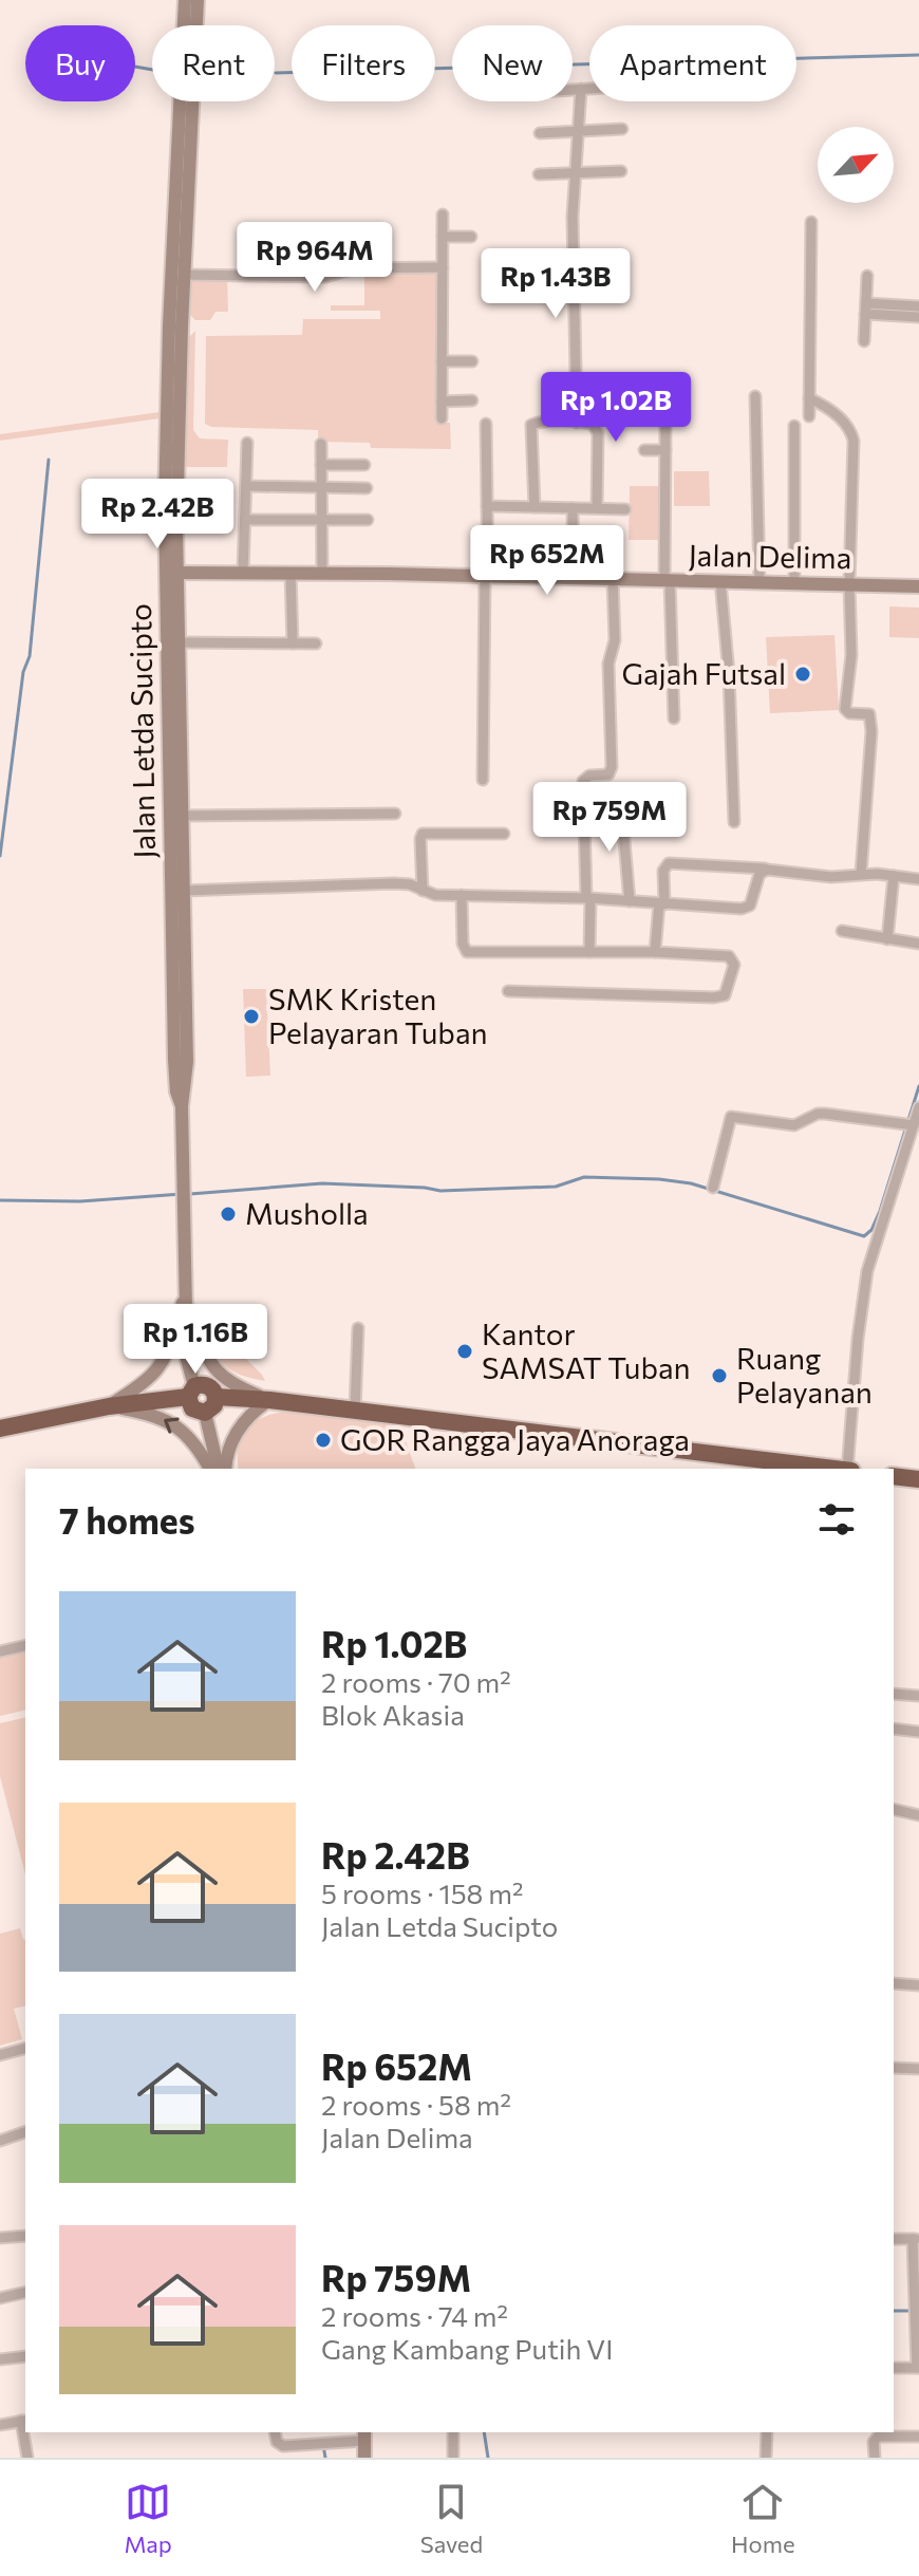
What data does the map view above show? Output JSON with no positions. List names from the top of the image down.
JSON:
{
  "streets": {
    "main road": ["Jalan Delima", "Jalan Letda Sucipto"]
  },
  "crossings": [
    ["Jalan Delima", "Jalan Letda Sucipto"]
  ],
  "places": [
    "Gajah Futsal",
    "SMK Kristen Pelayaran Tuban",
    "Musholla",
    "Kantor SAMSAT Tuban",
    "Ruang Pelayanan",
    "GOR Rangga Jaya Anoraga"
  ],
  "north": "top right",
  "page": {
    "chip": [
      "Buy",
      "Rent",
      "Filters",
      "New",
      "Apartment"
    ],
    "price": [
      "Rp 964M",
      "Rp 1.43B",
      "Rp 1.02B",
      "Rp 2.42B",
      "Rp 652M",
      "Rp 759M",
      "Rp 1.16B"
    ],
    "heading": "7 homes",
    "list": [
      {
        "name": "Rp 1.02B",
        "note": "2 rooms · 70 m² · Blok Akasia"
      },
      {
        "name": "Rp 2.42B",
        "note": "5 rooms · 158 m² · Jalan Letda Sucipto"
      },
      {
        "name": "Rp 652M",
        "note": "2 rooms · 58 m² · Jalan Delima"
      },
      {
        "name": "Rp 759M",
        "note": "2 rooms · 74 m² · Gang Kambang Putih VI"
      }
    ],
    "tabs": ["Map", "Saved", "Home"]
  }
}
